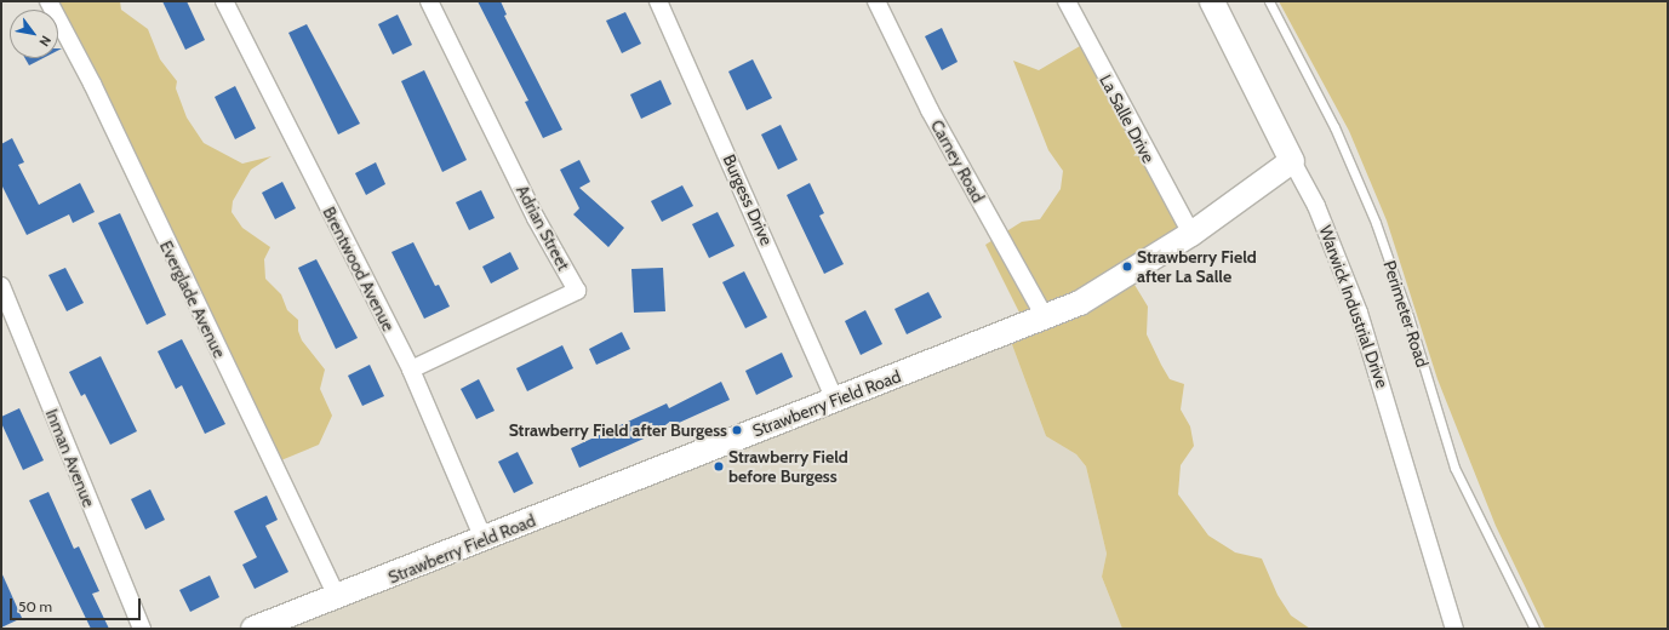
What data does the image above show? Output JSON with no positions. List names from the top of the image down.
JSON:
{
  "streets": {
    "street": [
      "La Salle Drive",
      "Carney Road",
      "Burgess Drive",
      "Adrian Street",
      "Brentwood Avenue",
      "Everglade Avenue",
      "Warwick Industrial Drive",
      "Strawberry Field Road",
      "Inman Avenue"
    ],
    "lane": ["Perimeter Road"]
  },
  "crossings": [
    ["La Salle Drive", "Strawberry Field Road"],
    ["Carney Road", "Strawberry Field Road"],
    ["Burgess Drive", "Strawberry Field Road"],
    ["Adrian Street", "Brentwood Avenue"],
    ["Brentwood Avenue", "Strawberry Field Road"],
    ["Everglade Avenue", "Strawberry Field Road"],
    ["Warwick Industrial Drive", "Strawberry Field Road"]
  ],
  "places": ["Strawberry Field after La Salle", "Strawberry Field after Burgess", "Strawberry Field before Burgess"],
  "scale_bar": "50 m",
  "north": "bottom right"
}
